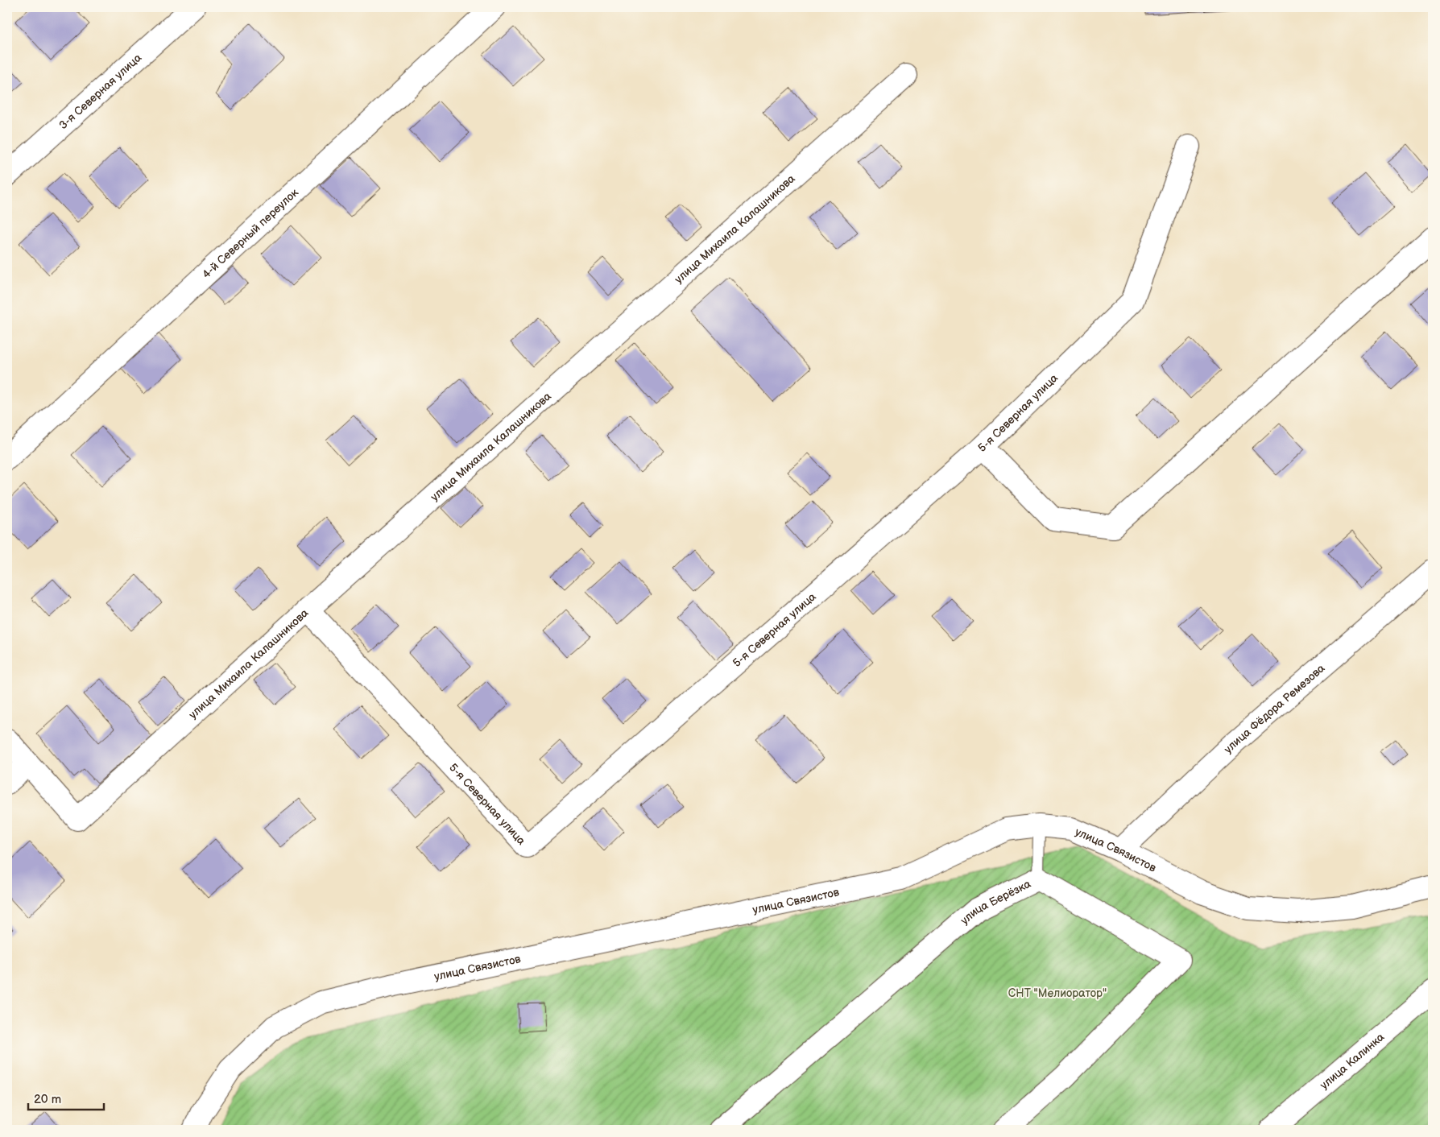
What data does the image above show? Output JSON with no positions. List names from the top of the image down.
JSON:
{
  "streets": {
    "street": [
      "3-я Северная улица",
      "улица Михаила Калашникова",
      "4-й Северный переулок",
      "5-я Северная улица",
      "улица Фёдора Ремезова",
      "улица Связистов",
      "улица Берёзка",
      "улица Калинка"
    ]
  },
  "crossings": [
    ["улица Михаила Калашникова", "5-я Северная улица"],
    ["улица Фёдора Ремезова", "улица Связистов"]
  ],
  "parks": ["СНТ \"Мелиоратор\""],
  "scale_bar": "20 m"
}
